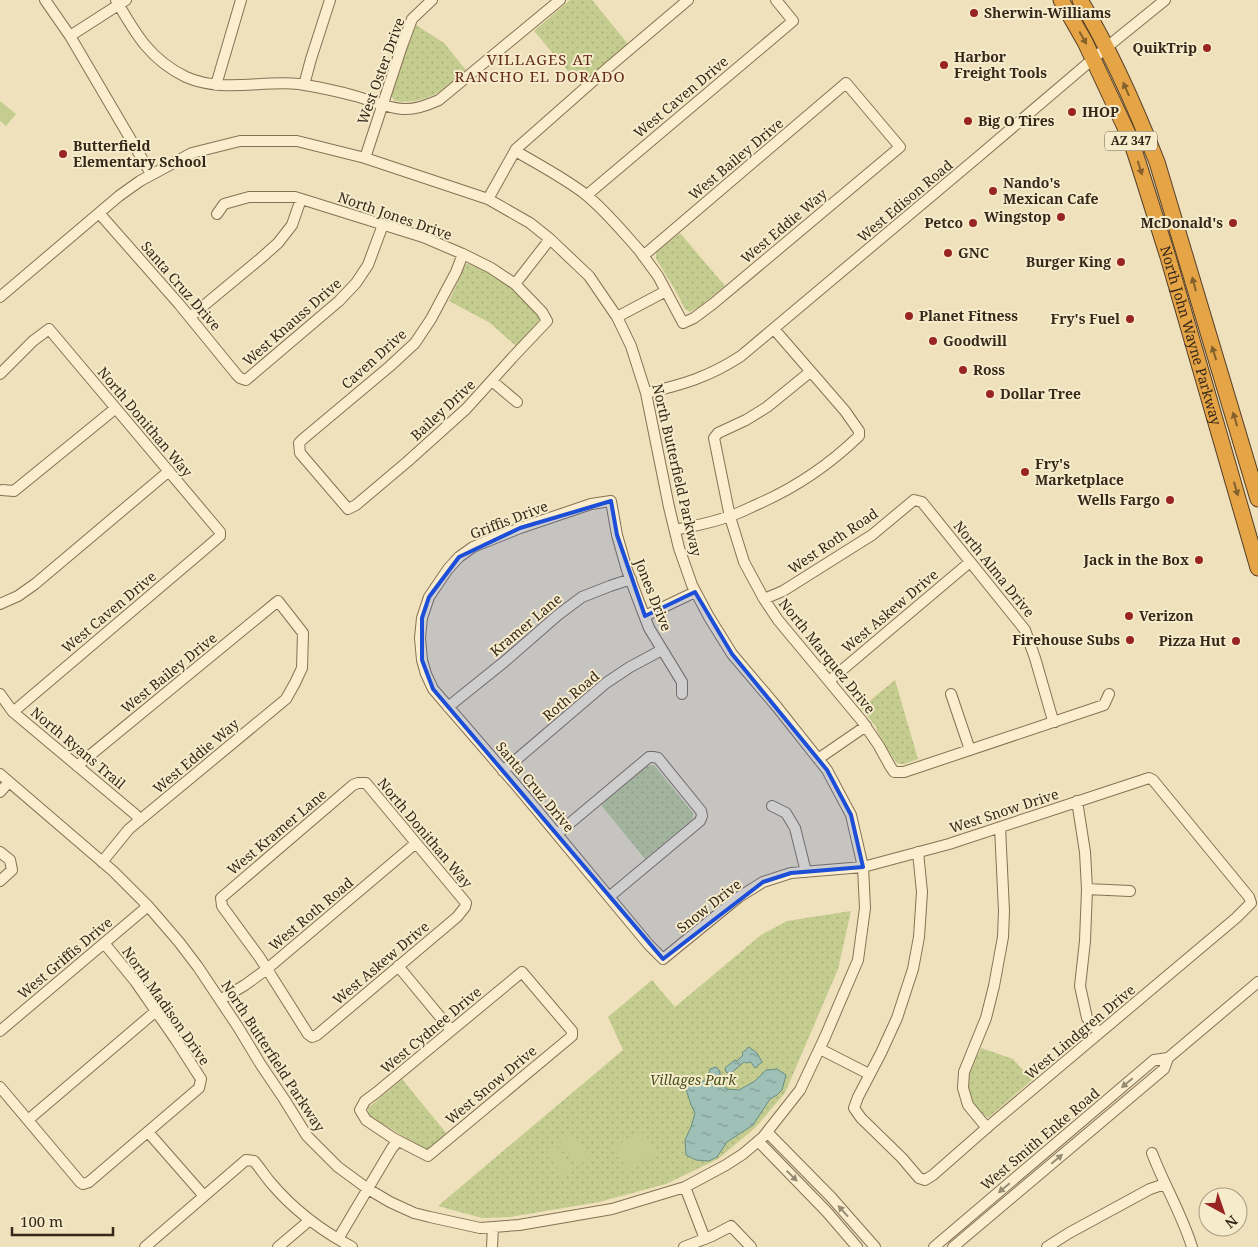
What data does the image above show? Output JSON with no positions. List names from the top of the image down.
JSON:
{
  "streets": {
    "highway": ["AZ 347", "North John Wayne Parkway"],
    "street": [
      "West Oster Drive",
      "West Caven Drive",
      "West Bailey Drive",
      "West Edison Road",
      "North Jones Drive",
      "West Eddie Way",
      "Santa Cruz Drive",
      "West Knauss Drive",
      "Caven Drive",
      "Bailey Drive",
      "North Donithan Way",
      "North Butterfield Parkway",
      "Griffis Drive",
      "West Roth Road",
      "North Alma Drive",
      "Jones Drive",
      "West Askew Drive",
      "Kramer Lane",
      "North Marquez Drive",
      "Roth Road",
      "North Ryans Trail",
      "West Snow Drive",
      "West Kramer Lane",
      "Snow Drive",
      "West Griffis Drive",
      "North Madison Drive",
      "West Cydnee Drive",
      "West Lindgren Drive",
      "West Smith Enke Road"
    ]
  },
  "crossings": [
    ["West Oster Drive", "North Butterfield Parkway"],
    ["West Caven Drive", "North Donithan Way"],
    ["West Caven Drive", "North Ryans Trail"],
    ["AZ 347", "West Edison Road"],
    ["West Bailey Drive", "West Eddie Way"],
    ["West Bailey Drive", "North Ryans Trail"],
    ["West Edison Road", "North John Wayne Parkway"],
    ["West Edison Road", "North Butterfield Parkway"],
    ["North Jones Drive", "West Knauss Drive"],
    ["North Jones Drive", "Caven Drive"],
    ["North Jones Drive", "Bailey Drive"],
    ["West Eddie Way", "North Butterfield Parkway"],
    ["West Eddie Way", "North Ryans Trail"],
    ["Santa Cruz Drive", "West Knauss Drive"],
    ["Santa Cruz Drive", "North Butterfield Parkway"],
    ["Santa Cruz Drive", "Griffis Drive"],
    ["Santa Cruz Drive", "Kramer Lane"],
    ["Santa Cruz Drive", "Roth Road"],
    ["Santa Cruz Drive", "Snow Drive"],
    ["Caven Drive", "Bailey Drive"],
    ["North Donithan Way", "West Roth Road"],
    ["North Donithan Way", "West Askew Drive"],
    ["North Donithan Way", "West Kramer Lane"],
    ["North Butterfield Parkway", "West Roth Road"],
    ["North Butterfield Parkway", "West Snow Drive"],
    ["North Butterfield Parkway", "Snow Drive"],
    ["North Butterfield Parkway", "West Griffis Drive"],
    ["Griffis Drive", "Jones Drive"],
    ["West Roth Road", "North Alma Drive"],
    ["West Roth Road", "West Askew Drive"],
    ["West Roth Road", "North Marquez Drive"],
    ["West Roth Road", "West Kramer Lane"],
    ["North Alma Drive", "West Askew Drive"],
    ["Jones Drive", "Kramer Lane"],
    ["Jones Drive", "Roth Road"],
    ["West Askew Drive", "North Marquez Drive"],
    ["West Askew Drive", "West Kramer Lane"],
    ["West Snow Drive", "Snow Drive"],
    ["West Snow Drive", "West Cydnee Drive"],
    ["West Snow Drive", "West Lindgren Drive"],
    ["West Griffis Drive", "North Madison Drive"]
  ],
  "districts": ["VILLAGES AT RANCHO EL DORADO"],
  "parks": ["Villages Park"],
  "places": [
    "Sherwin-Williams",
    "QuikTrip",
    "Harbor Freight Tools",
    "IHOP",
    "Big O Tires",
    "Butterfield Elementary School",
    "Nando's Mexican Cafe",
    "Wingstop",
    "Petco",
    "McDonald's",
    "GNC",
    "Burger King",
    "Planet Fitness",
    "Fry's Fuel",
    "Goodwill",
    "Ross",
    "Dollar Tree",
    "Fry's Marketplace",
    "Wells Fargo",
    "Jack in the Box",
    "Verizon",
    "Firehouse Subs",
    "Pizza Hut"
  ],
  "scale_bar": "100 m",
  "north": "bottom right"
}
